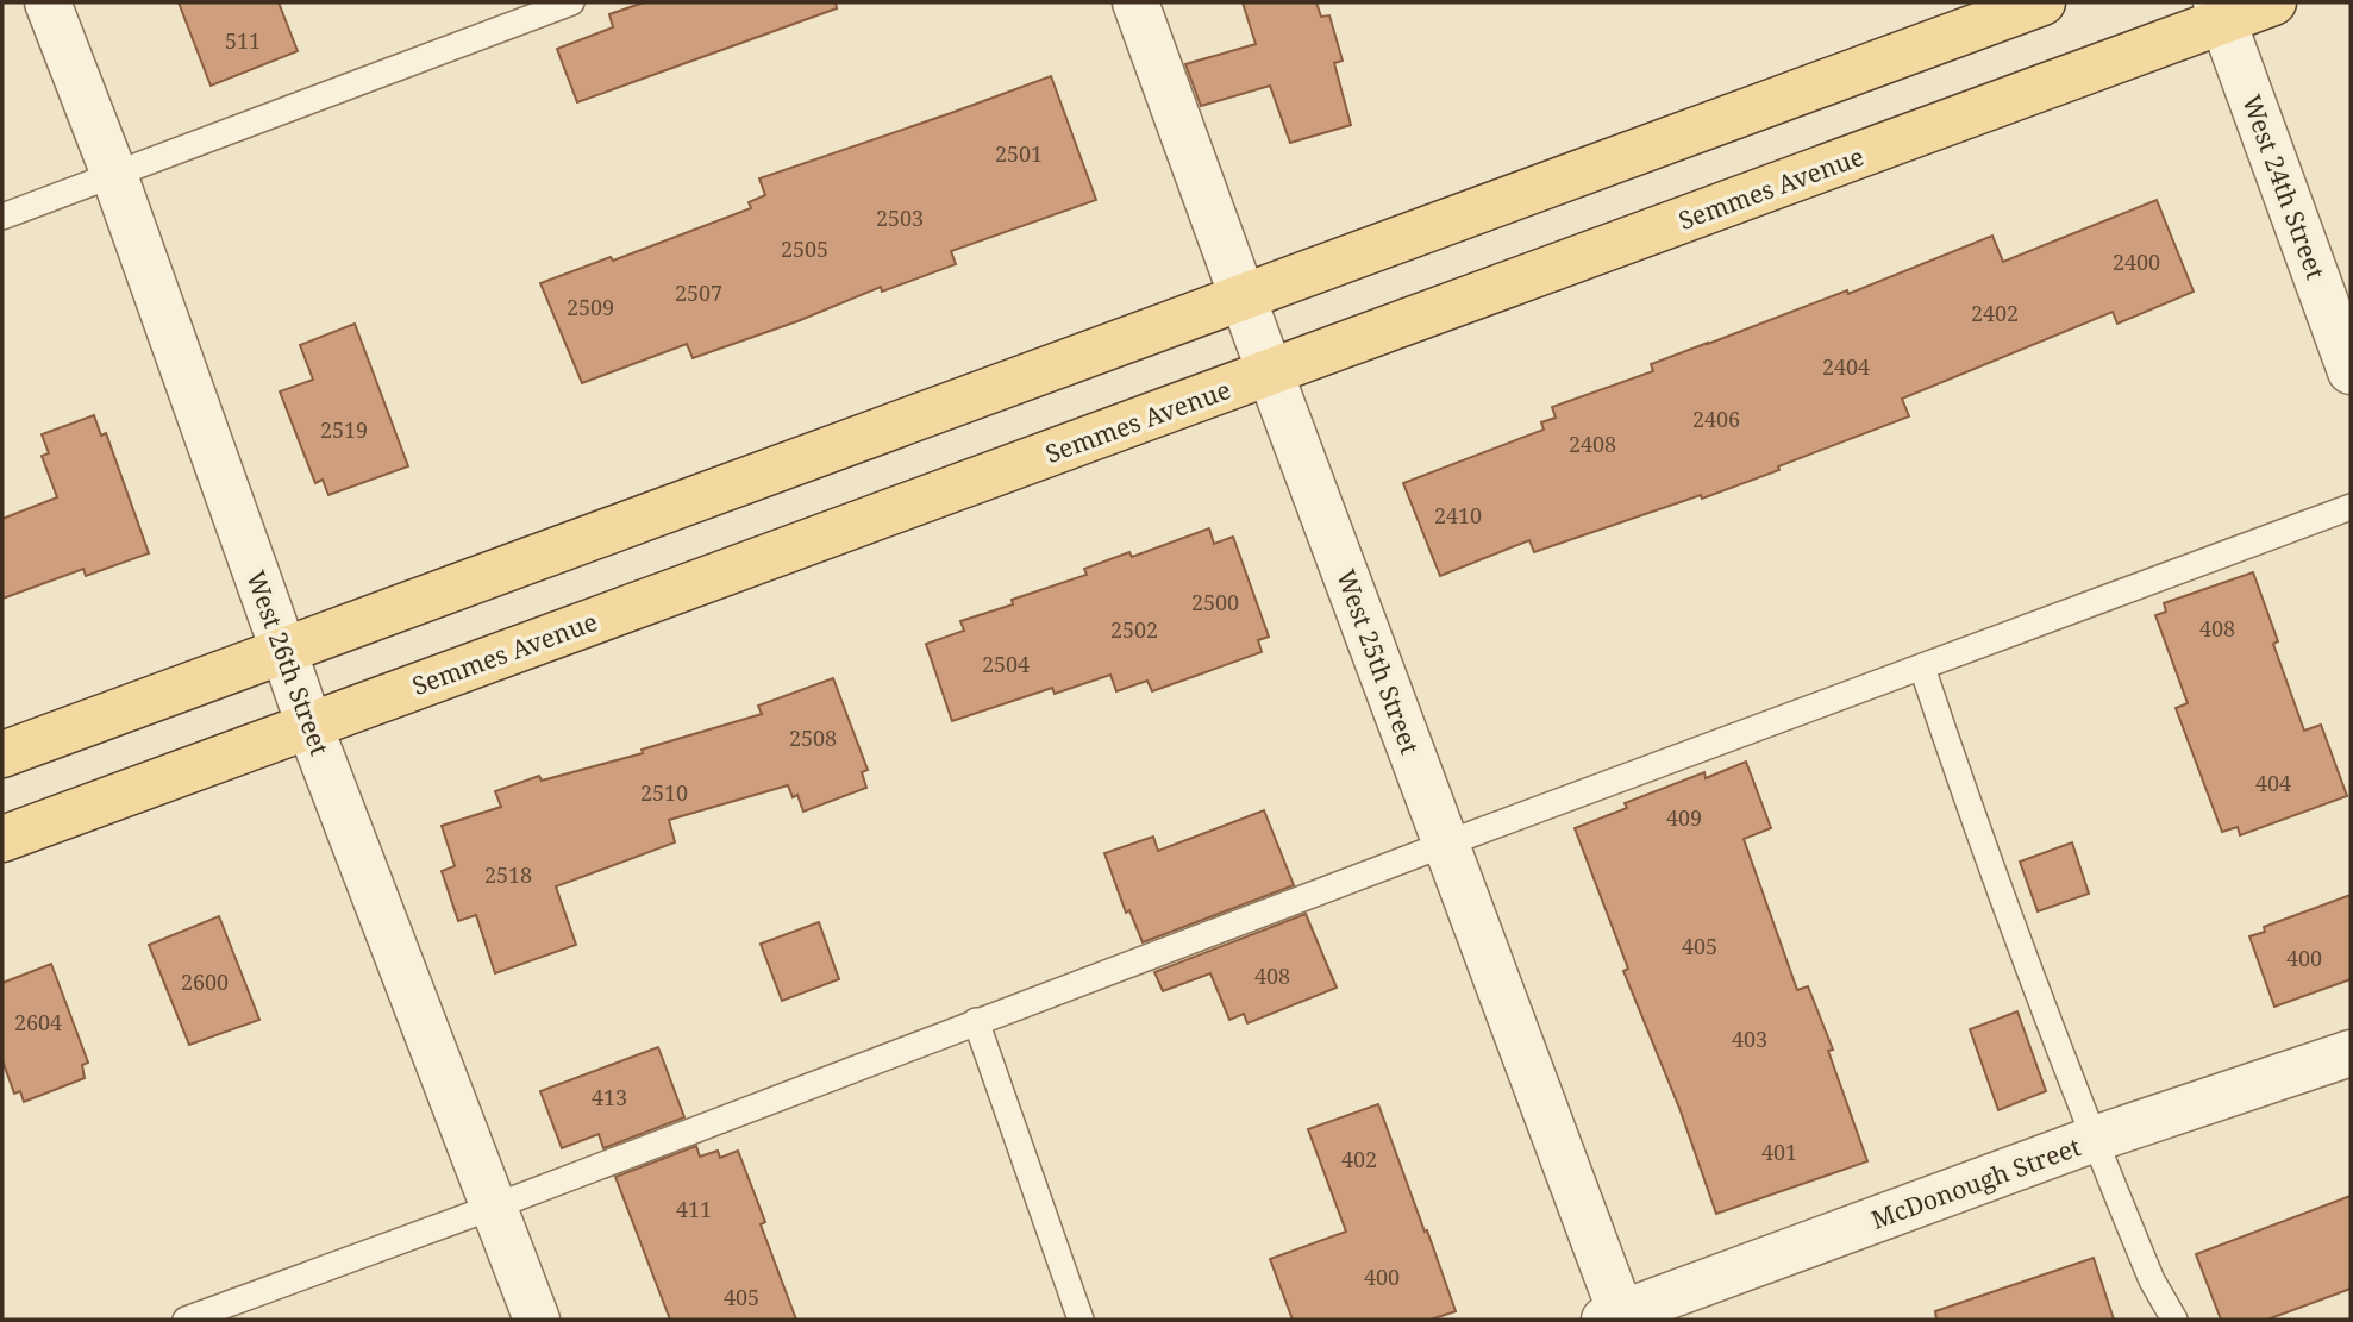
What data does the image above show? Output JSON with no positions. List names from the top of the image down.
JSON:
{
  "streets": {
    "main road": ["Semmes Avenue"],
    "street": [
      "West 24th Street",
      "West 25th Street",
      "West 26th Street",
      "McDonough Street"
    ]
  },
  "crossings": [
    ["West 24th Street", "Semmes Avenue"],
    ["Semmes Avenue", "West 25th Street"],
    ["Semmes Avenue", "West 26th Street"],
    ["West 25th Street", "McDonough Street"]
  ],
  "house_numbers": [
    "511",
    "2501",
    "2503",
    "2505",
    "2400",
    "2507",
    "2509",
    "2402",
    "2404",
    "2406",
    "2519",
    "2408",
    "2410",
    "2500",
    "408",
    "2502",
    "2504",
    "2508",
    "404",
    "2510",
    "409",
    "2518",
    "405",
    "400",
    "408",
    "2600",
    "2604",
    "403",
    "413",
    "401",
    "402",
    "411",
    "400",
    "405"
  ]
}
